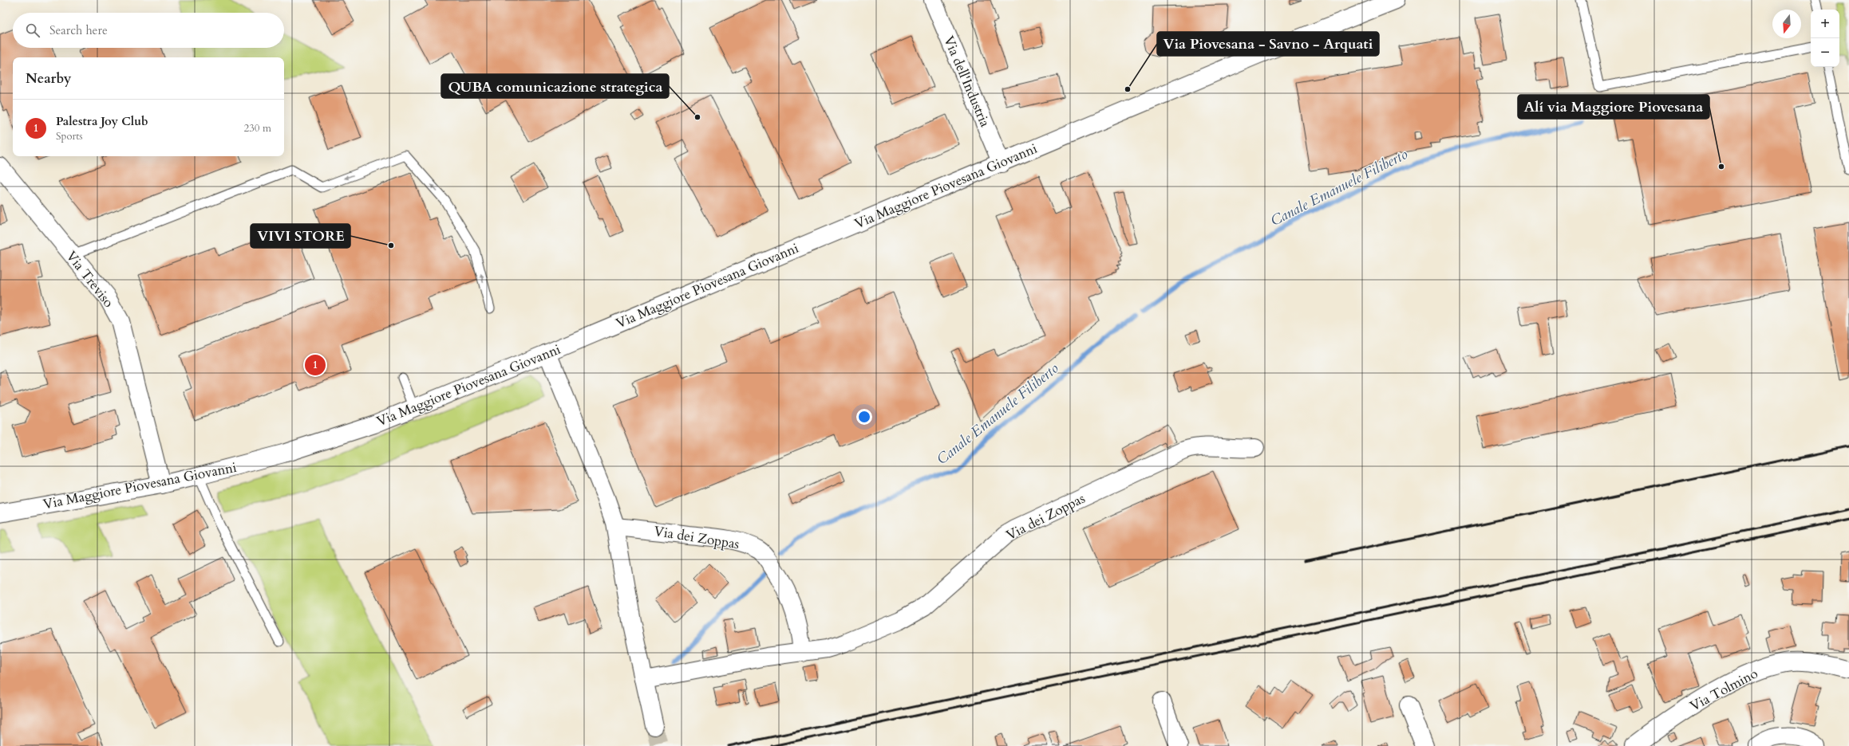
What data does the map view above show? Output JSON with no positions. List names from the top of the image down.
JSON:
{
  "streets": {
    "street": [
      "Via dell'Industria",
      "Via Maggiore Piovesana Giovanni",
      "Via Treviso",
      "Via dei Zoppas",
      "Via Tolmino"
    ]
  },
  "crossings": [
    ["Via dell'Industria", "Via Maggiore Piovesana Giovanni"],
    ["Via Maggiore Piovesana Giovanni", "Via Treviso"]
  ],
  "water": ["Canale Emanuele Filiberto"],
  "places": [
    "Via Piovesana - Savno - Arquati",
    "QUBA comunicazione strategica",
    "Alí via Maggiore Piovesana",
    "VIVI STORE"
  ],
  "north": "bottom",
  "page": {
    "map_buttons": ["+", "−"],
    "search": "Search here",
    "heading": "Nearby",
    "list": [
      {
        "mark": "1",
        "name": "Palestra Joy Club",
        "note": "Sports",
        "value": "230 m"
      }
    ],
    "pins": "1"
  }
}
